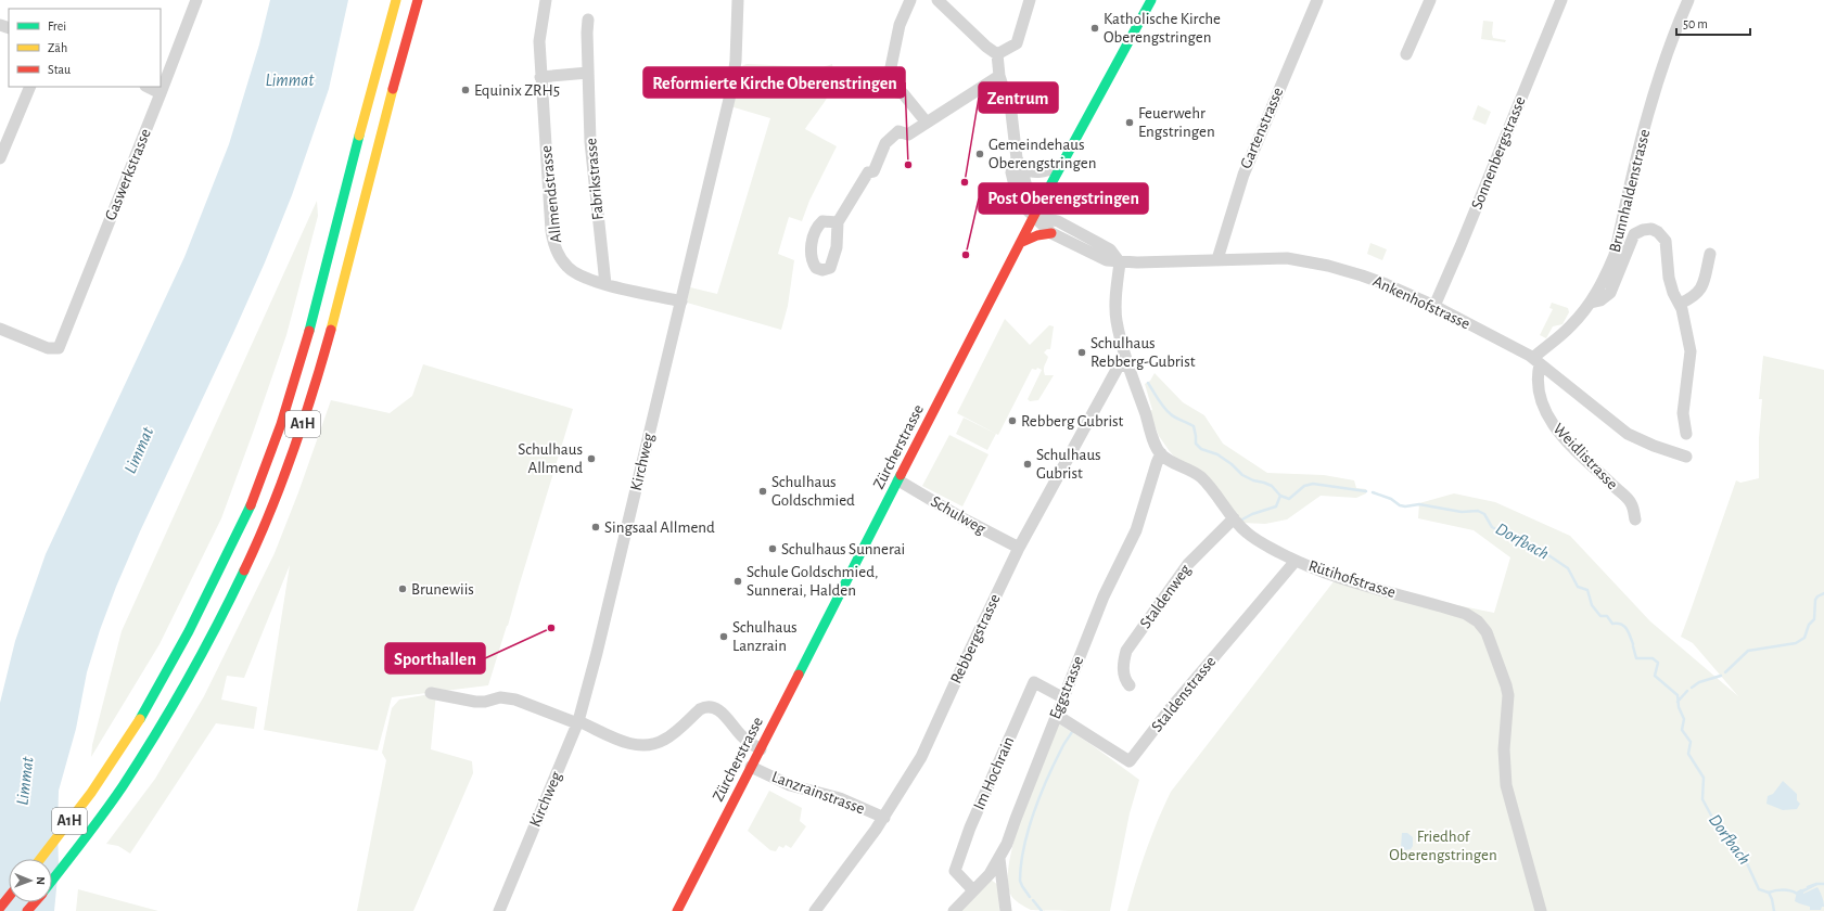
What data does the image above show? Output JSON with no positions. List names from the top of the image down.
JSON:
{
  "streets": {
    "main road": ["A1H", "Zürcherstrasse"],
    "street": [
      "Gartenstrasse",
      "Sonnenbergstrasse",
      "Gaswerkstrasse",
      "Fabrikstrasse",
      "Brunnhaldenstrasse",
      "Allmendstrasse",
      "Ankenhofstrasse",
      "Weidlistrasse",
      "Kirchweg",
      "Schulweg",
      "Rütihofstrasse",
      "Staldenweg",
      "Rebbergstrasse",
      "Eggstrasse",
      "Staldenstrasse",
      "Im Hochrain",
      "Lanzrainstrasse"
    ]
  },
  "crossings": [
    ["Gartenstrasse", "Ankenhofstrasse"],
    ["Sonnenbergstrasse", "Ankenhofstrasse"],
    ["Fabrikstrasse", "Allmendstrasse"],
    ["Brunnhaldenstrasse", "Ankenhofstrasse"],
    ["Brunnhaldenstrasse", "Weidlistrasse"],
    ["Allmendstrasse", "Kirchweg"],
    ["Ankenhofstrasse", "Weidlistrasse"],
    ["Zürcherstrasse", "Schulweg"],
    ["Zürcherstrasse", "Lanzrainstrasse"],
    ["Kirchweg", "Lanzrainstrasse"],
    ["Schulweg", "Rebbergstrasse"],
    ["Rütihofstrasse", "Staldenweg"],
    ["Rütihofstrasse", "Eggstrasse"],
    ["Rütihofstrasse", "Staldenstrasse"],
    ["Rebbergstrasse", "Lanzrainstrasse"],
    ["Eggstrasse", "Staldenstrasse"],
    ["Eggstrasse", "Im Hochrain"]
  ],
  "water": ["Limmat", "Dorfbach"],
  "parks": ["Friedhof Oberengstringen"],
  "places": [
    "Katholische Kirche Oberengstringen",
    "Equinix ZRH5",
    "Feuerwehr Engstringen",
    "Gemeindehaus Oberengstringen",
    "Reformierte Kirche Oberenstringen",
    "Zentrum",
    "Post Oberengstringen",
    "Schulhaus Rebberg-Gubrist",
    "Rebberg Gubrist",
    "Schulhaus Allmend",
    "Schulhaus Gubrist",
    "Schulhaus Goldschmied",
    "Singsaal Allmend",
    "Schulhaus Sunnerai",
    "Schule Goldschmied, Sunnerai, Halden",
    "Brunewiis",
    "Sporthallen",
    "Schulhaus Lanzrain"
  ],
  "legend": ["Frei", "Zäh", "Stau"],
  "scale_bar": "50 m",
  "north": "right"
}
